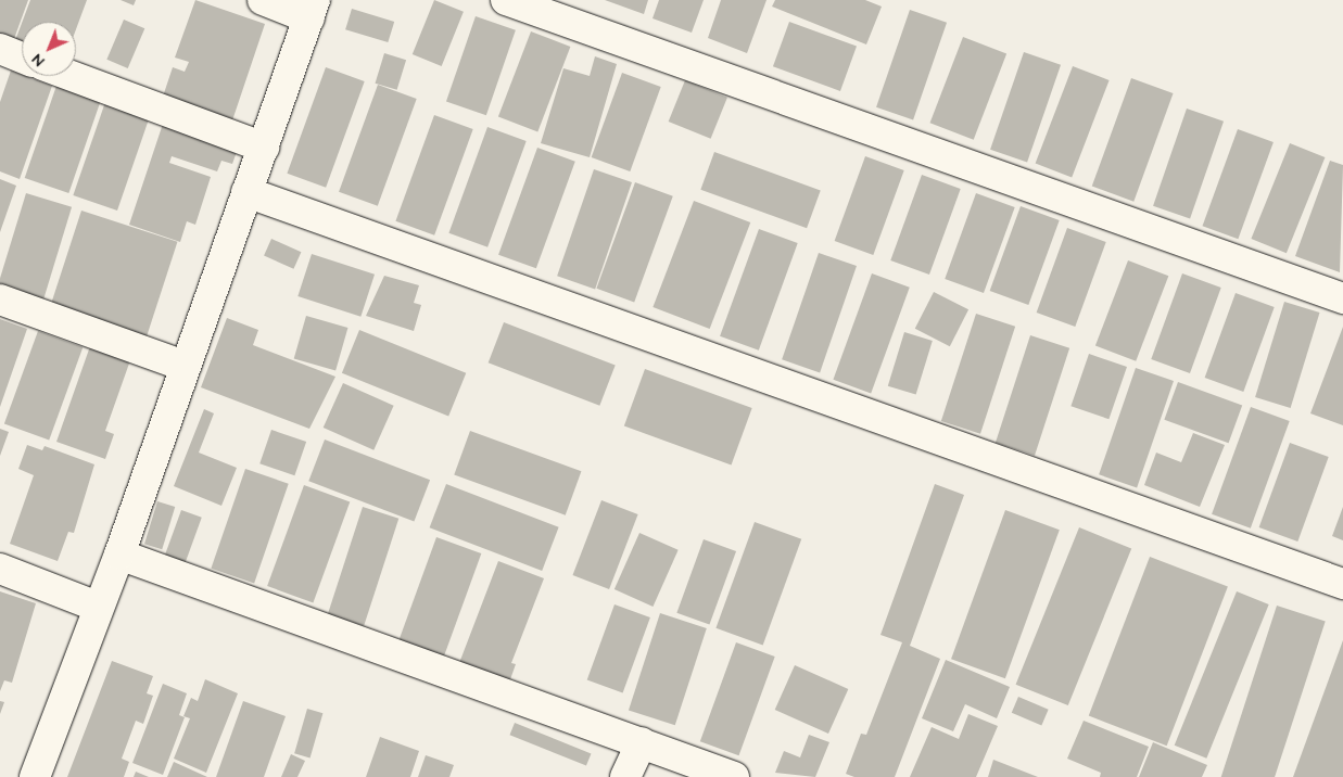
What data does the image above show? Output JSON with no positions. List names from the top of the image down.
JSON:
{
  "north": "bottom left"
}
